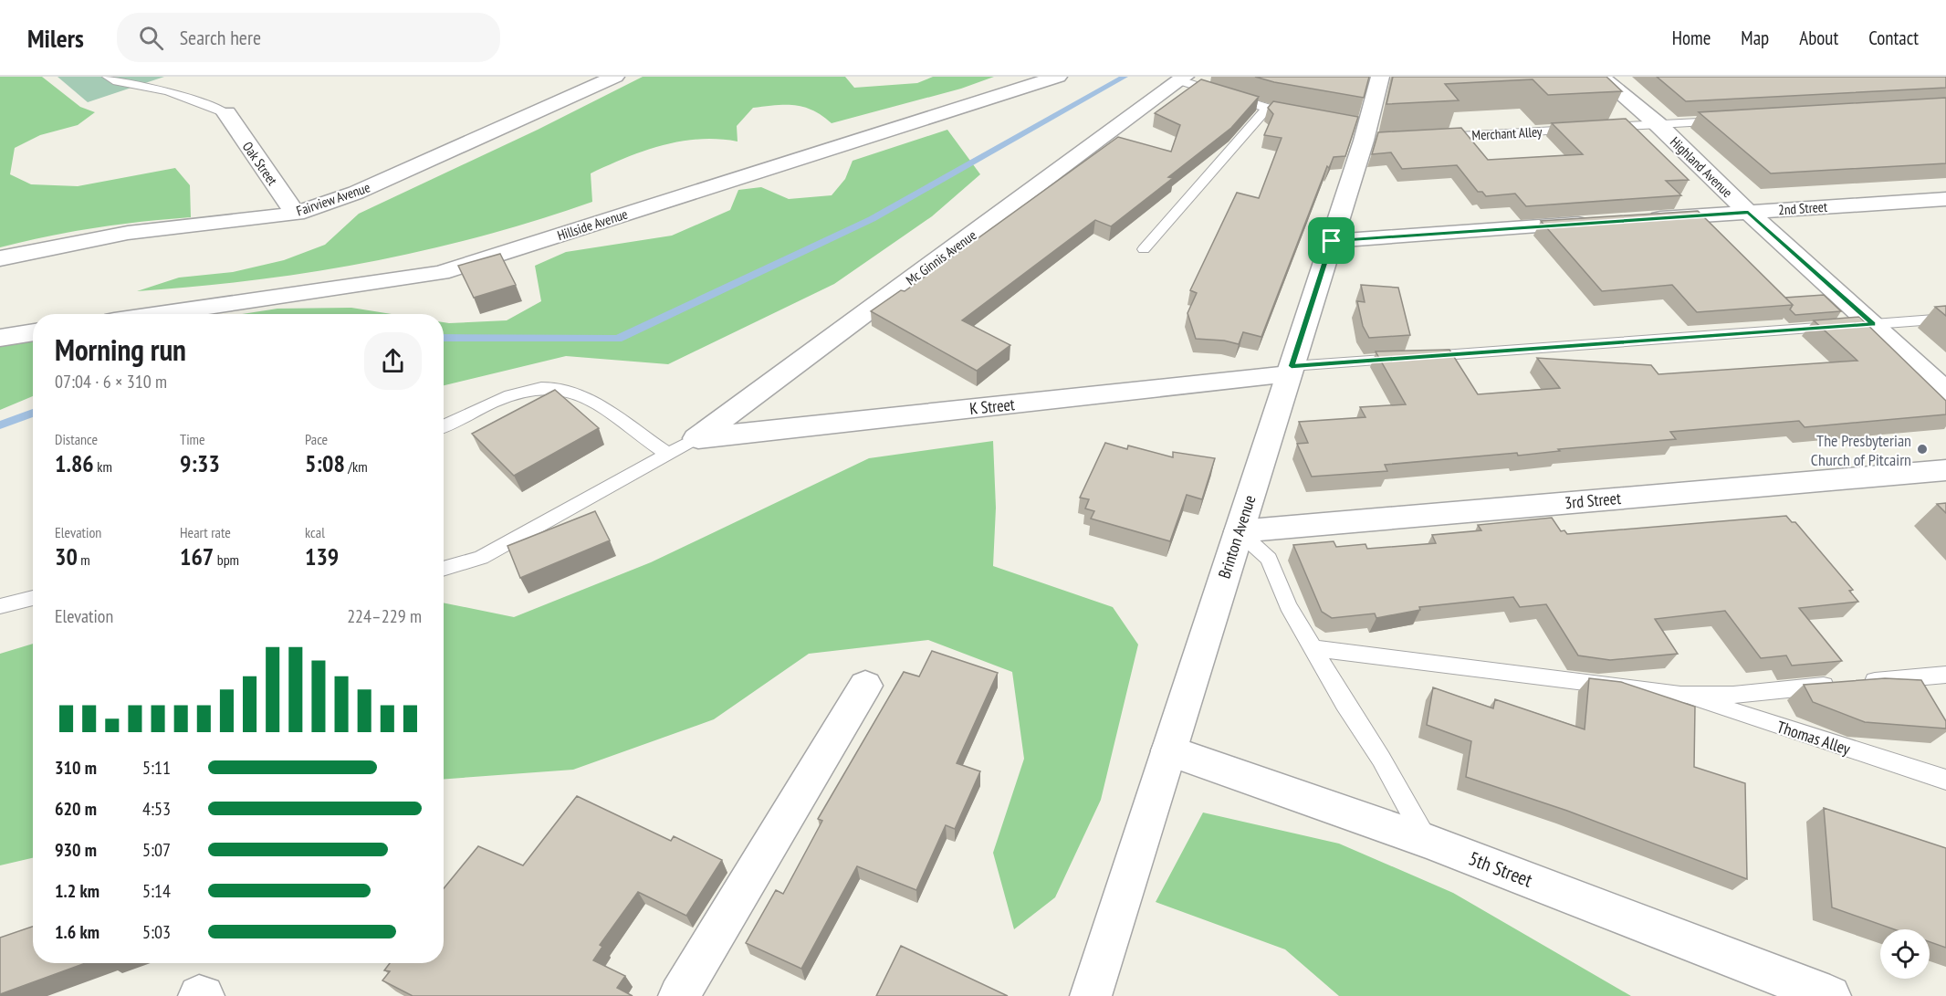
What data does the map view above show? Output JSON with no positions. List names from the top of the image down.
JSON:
{
  "streets": {
    "street": [
      "Oak Street",
      "Highland Avenue",
      "Fairview Avenue",
      "2nd Street",
      "Hillside Avenue",
      "Mc Ginnis Avenue",
      "K Street",
      "3rd Street",
      "Brinton Avenue",
      "5th Street"
    ],
    "lane": ["Merchant Alley", "Thomas Alley"]
  },
  "crossings": [
    ["Merchant Alley", "Highland Avenue"],
    ["Oak Street", "Fairview Avenue"],
    ["Highland Avenue", "2nd Street"],
    ["Mc Ginnis Avenue", "K Street"],
    ["K Street", "Brinton Avenue"],
    ["3rd Street", "Brinton Avenue"],
    ["Brinton Avenue", "5th Street"]
  ],
  "places": ["The Presbyterian Church of Pitcairn"],
  "page": {
    "header": "Milers",
    "search": "Search here",
    "nav": [
      "Home",
      "Map",
      "About",
      "Contact"
    ],
    "heading": ["Morning run", "07:04 · 6 × 310 m"],
    "stats": [
      ["Distance", "1.86 km"],
      ["Time", "9:33"],
      ["Pace", "5:08 /km"],
      ["Elevation", "30 m"],
      ["Heart rate", "167 bpm"],
      ["kcal", "139"]
    ],
    "chart": ["Elevation", "224–229 m"],
    "list": [
      {
        "name": "310 m",
        "note": "5:11"
      },
      {
        "name": "620 m",
        "note": "4:53"
      },
      {
        "name": "930 m",
        "note": "5:07"
      },
      {
        "name": "1.2 km",
        "note": "5:14"
      },
      {
        "name": "1.6 km",
        "note": "5:03"
      }
    ]
  }
}
